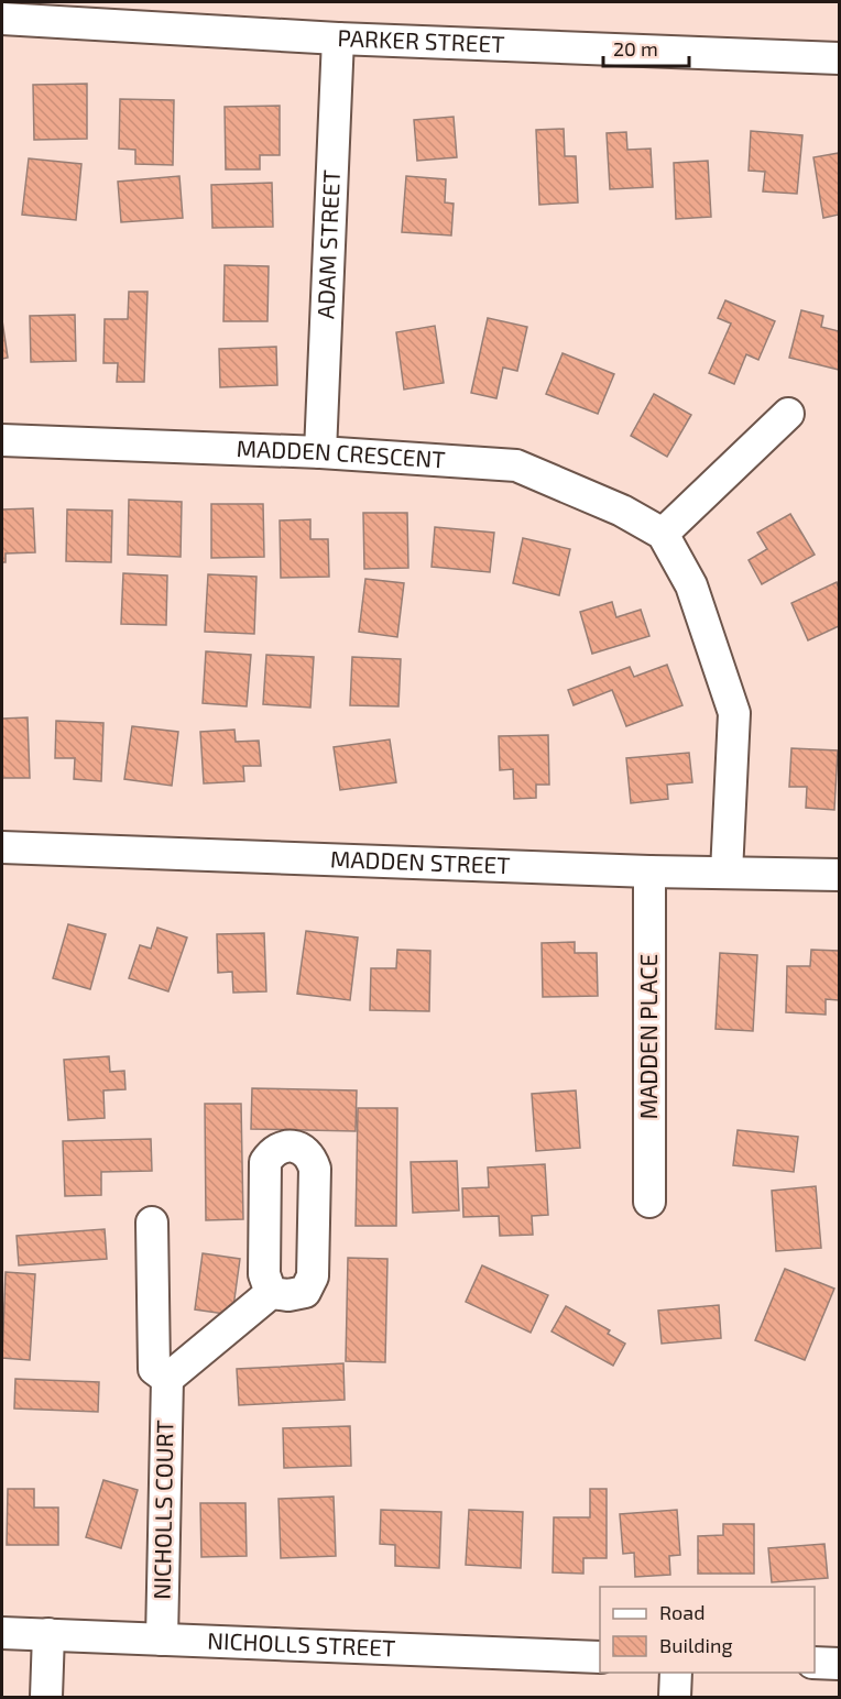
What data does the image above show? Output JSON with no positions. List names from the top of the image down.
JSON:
{
  "streets": {
    "street": [
      "PARKER STREET",
      "ADAM STREET",
      "MADDEN CRESCENT",
      "MADDEN STREET",
      "MADDEN PLACE",
      "NICHOLLS COURT",
      "NICHOLLS STREET"
    ]
  },
  "crossings": [
    ["PARKER STREET", "ADAM STREET"],
    ["ADAM STREET", "MADDEN CRESCENT"],
    ["MADDEN STREET", "MADDEN PLACE"],
    ["NICHOLLS COURT", "NICHOLLS STREET"]
  ],
  "legend": ["Road", "Building"],
  "scale_bar": "20 m"
}
